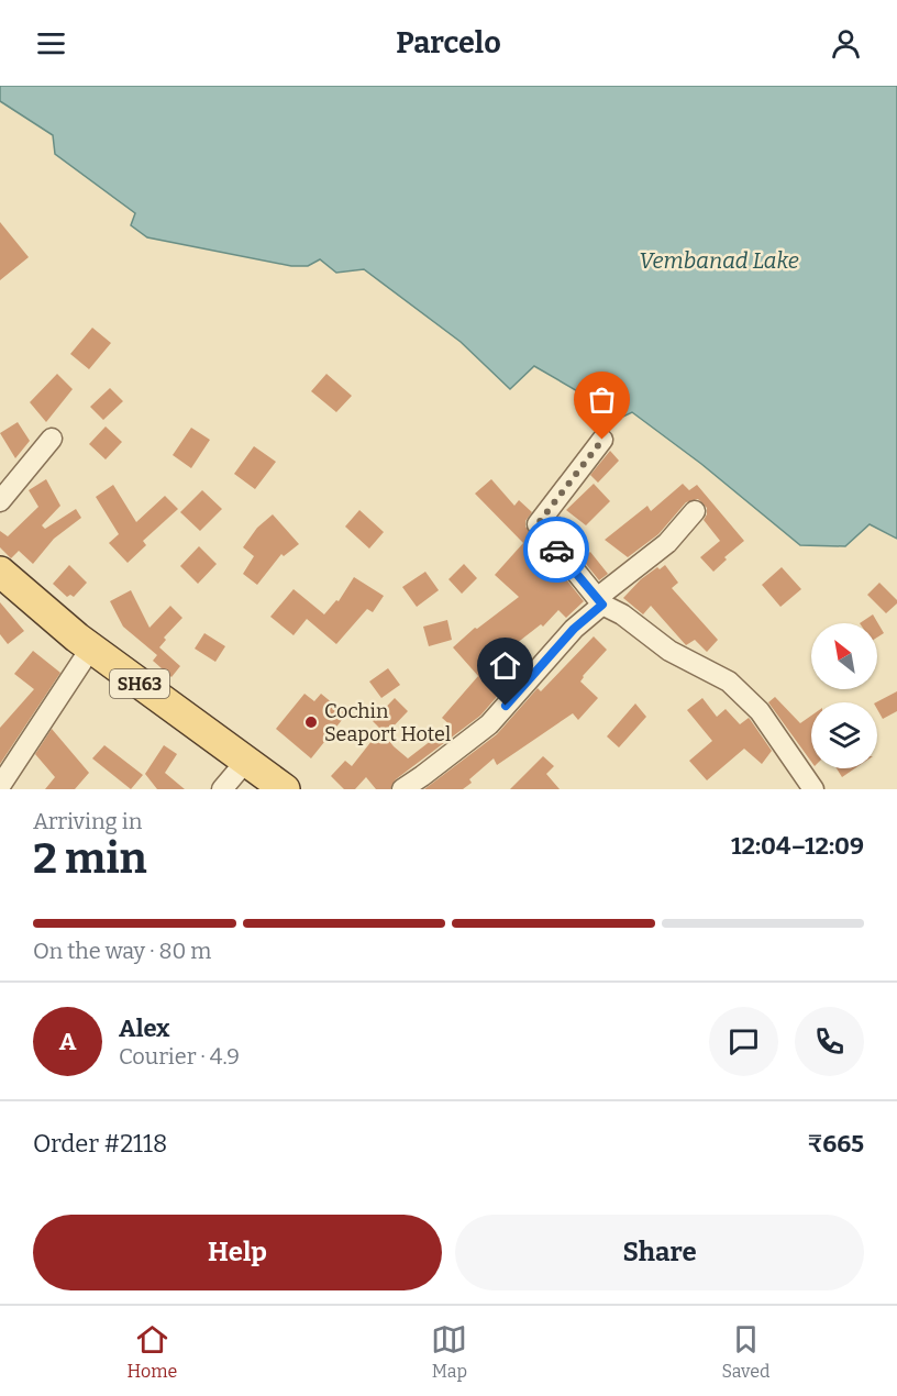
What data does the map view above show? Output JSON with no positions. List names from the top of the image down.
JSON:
{
  "streets": {
    "main road": ["SH63"]
  },
  "water": ["Vembanad Lake"],
  "places": ["Cochin Seaport Hotel"],
  "north": "top left",
  "page": {
    "header": "Parcelo",
    "heading": ["2 min", "Arriving in", "12:04–12:09"],
    "panel": [
      "Alex",
      "Courier · 4.9",
      "Order #2118",
      "₹665"
    ],
    "bar": "On the way · 80 m",
    "round": "A",
    "buttons": ["Help", "Share"],
    "tabs": ["Home", "Map", "Saved"]
  }
}
